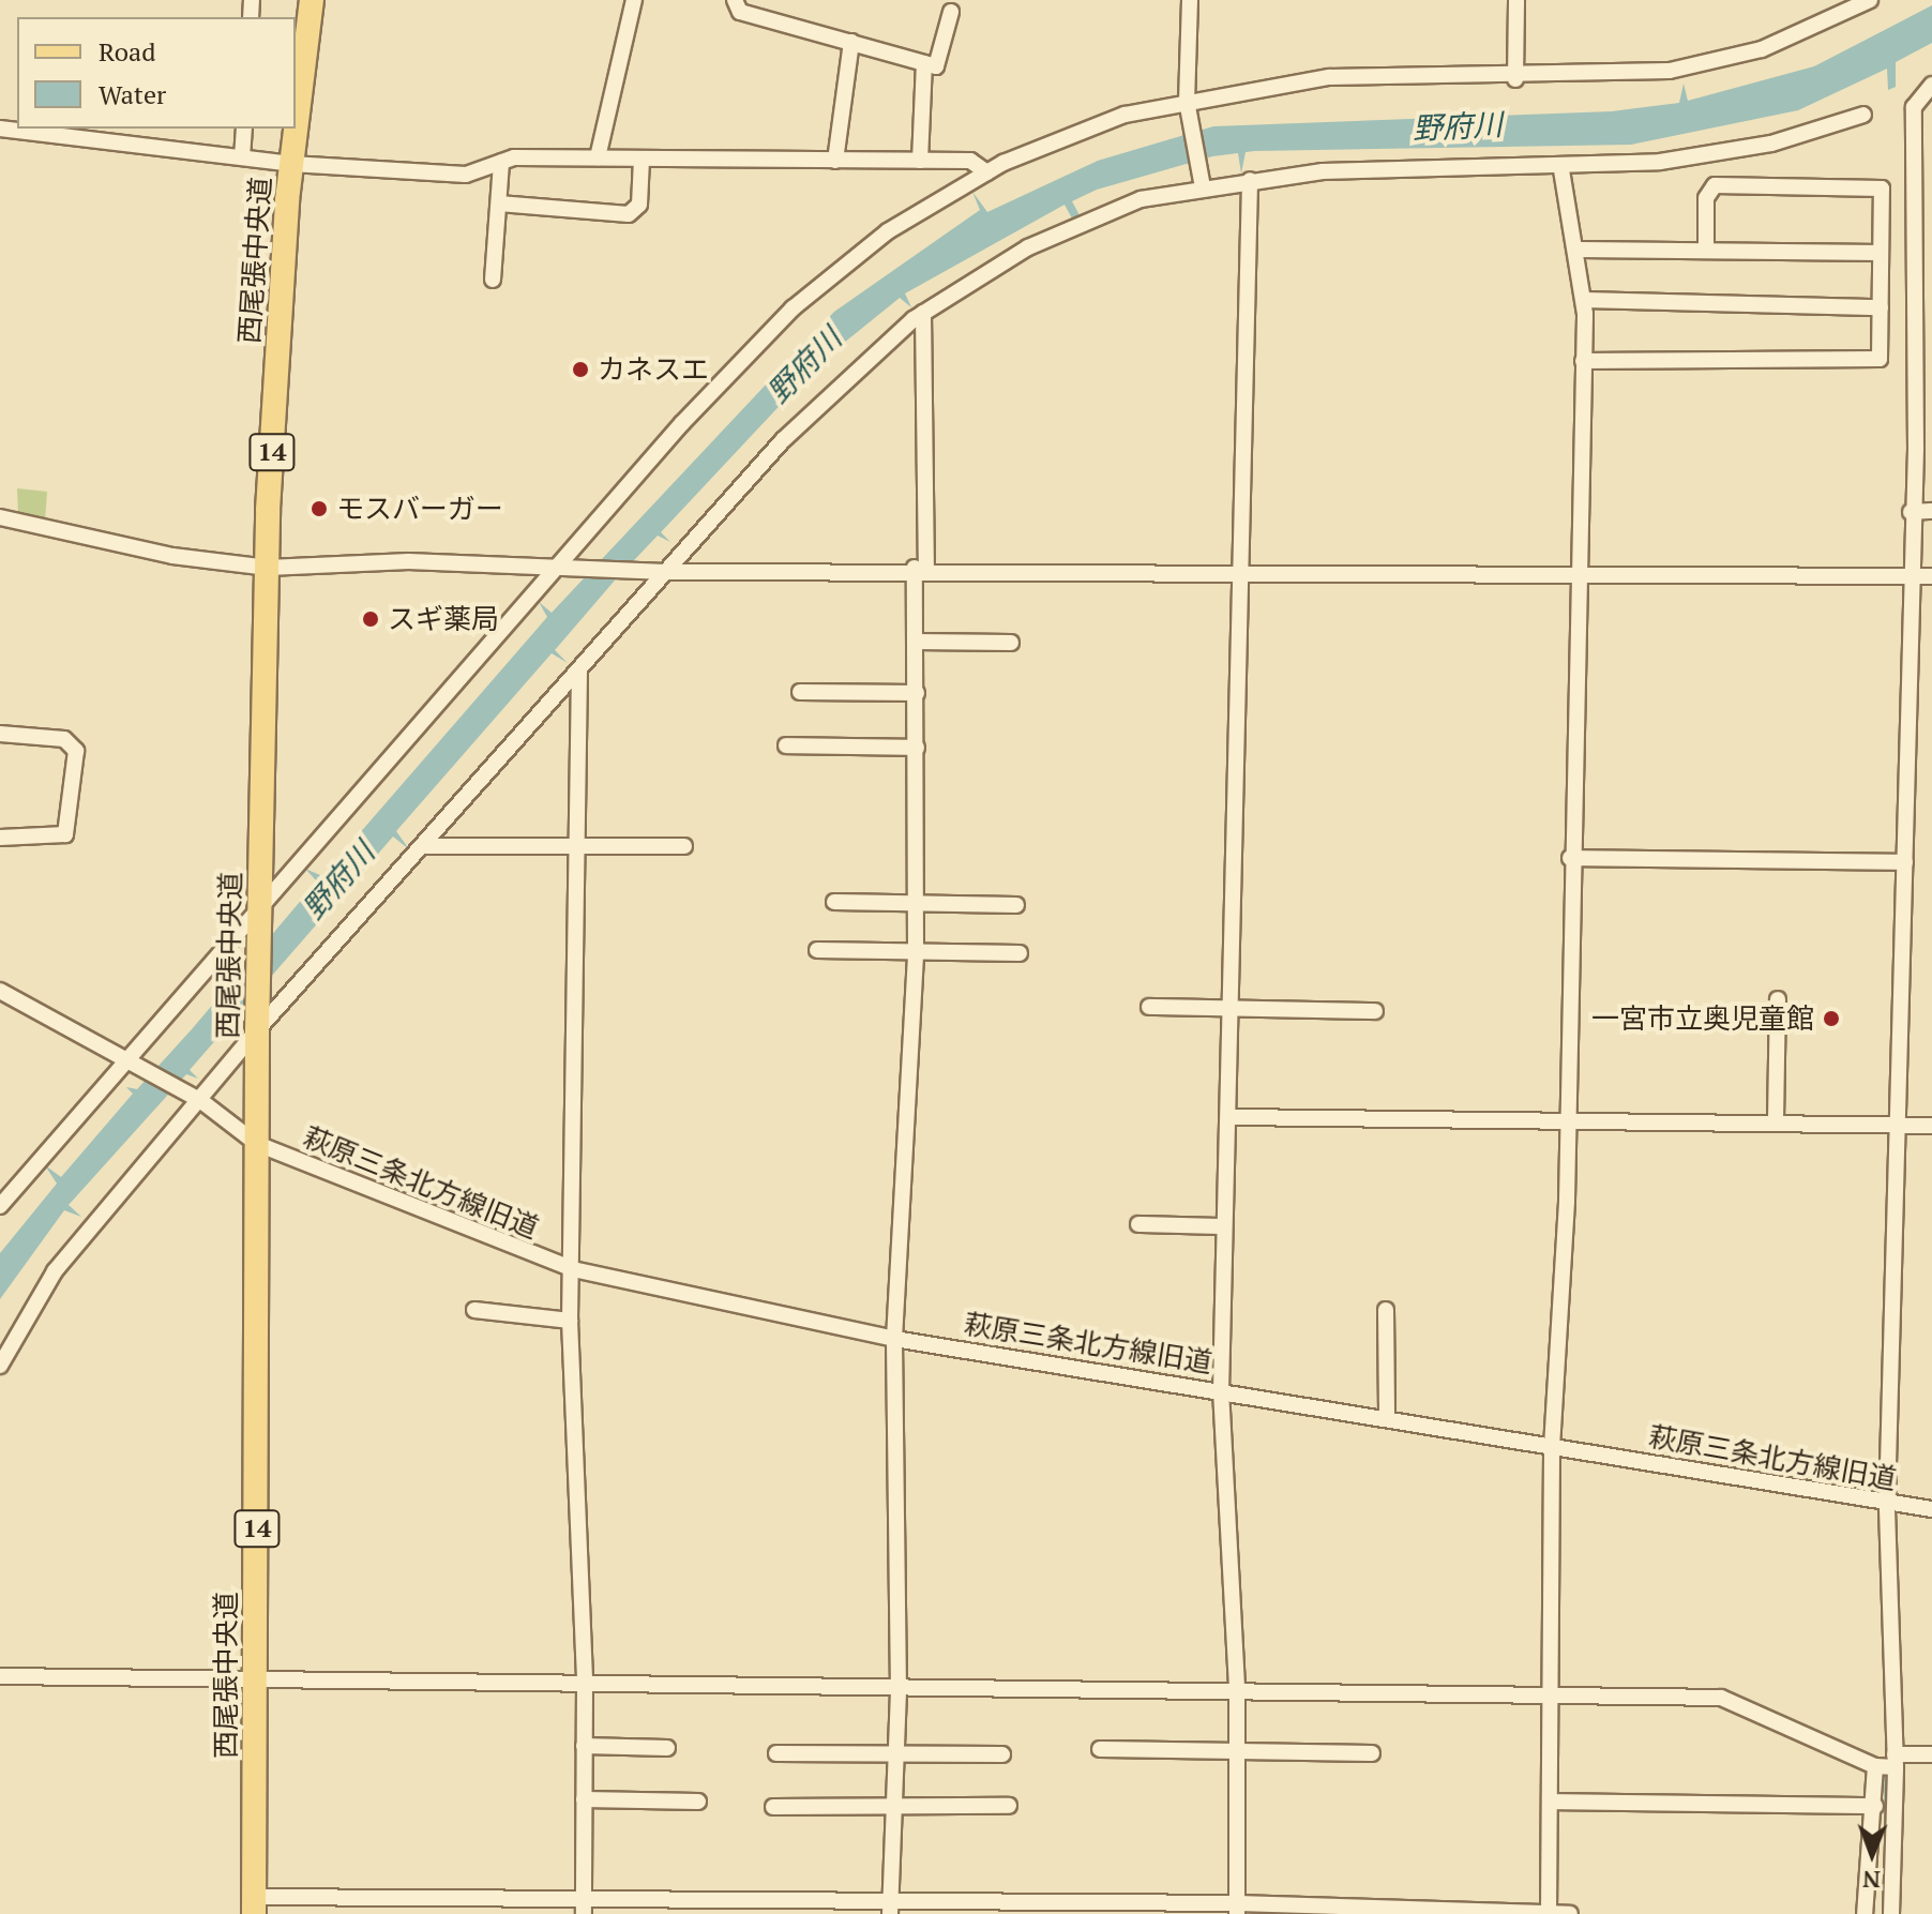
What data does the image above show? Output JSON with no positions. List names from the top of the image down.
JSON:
{
  "streets": {
    "main road": ["西尾張中央道", "14"],
    "street": ["萩原三条北方線旧道"]
  },
  "crossings": [
    ["西尾張中央道", "萩原三条北方線旧道"]
  ],
  "water": ["野府川"],
  "places": [
    "カネスエ",
    "モスバーガー",
    "スギ薬局",
    "一宮市立奥児童館"
  ],
  "legend": ["Road", "Water"],
  "north": "bottom"
}
